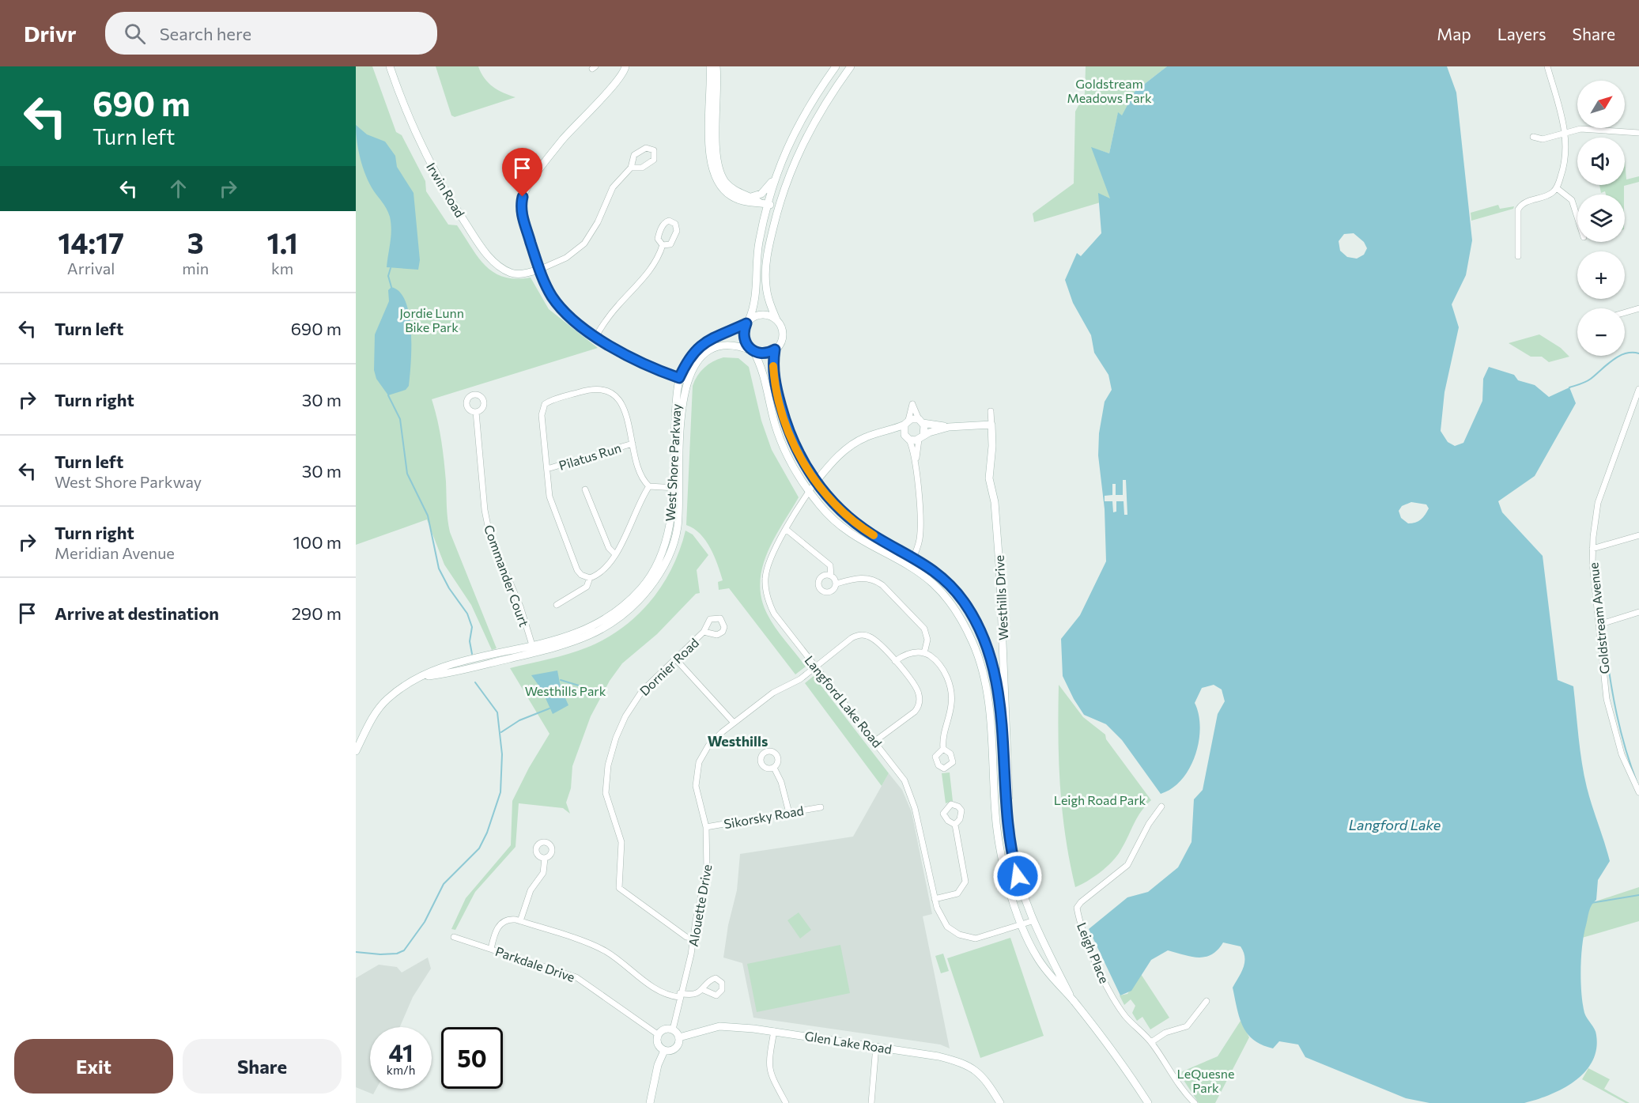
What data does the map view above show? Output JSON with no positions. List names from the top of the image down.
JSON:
{
  "streets": {
    "main road": [
      "Irwin Road",
      "West Shore Parkway",
      "Westhills Drive",
      "Langford Lake Road",
      "Glen Lake Road"
    ],
    "street": [
      "Pilatus Run",
      "Commander Court",
      "Goldstream Avenue",
      "Dornier Road",
      "Sikorsky Road",
      "Alouette Drive",
      "Leigh Place",
      "Parkdale Drive"
    ]
  },
  "crossings": [
    ["West Shore Parkway", "Commander Court"],
    ["Dornier Road", "Alouette Drive"],
    ["Langford Lake Road", "Alouette Drive"],
    ["Sikorsky Road", "Alouette Drive"],
    ["Alouette Drive", "Parkdale Drive"],
    ["Alouette Drive", "Glen Lake Road"],
    ["Parkdale Drive", "Glen Lake Road"]
  ],
  "districts": ["Westhills"],
  "water": ["Langford Lake"],
  "parks": [
    "Goldstream Meadows Park",
    "Jordie Lunn Bike Park",
    "Westhills Park",
    "Leigh Road Park",
    "LeQuesne Park"
  ],
  "north": "top right",
  "page": {
    "header": "Drivr",
    "search": "Search here",
    "nav": ["Map", "Layers", "Share"],
    "turn": ["690 m", "Turn left"],
    "map_buttons": ["+", "−"],
    "eta": [
      "14:17",
      "Arrival",
      "3",
      "min",
      "1.1",
      "km"
    ],
    "list": [
      {
        "name": "Turn left",
        "value": "690 m"
      },
      {
        "name": "Turn right",
        "value": "30 m"
      },
      {
        "name": "Turn left",
        "note": "West Shore Parkway",
        "value": "30 m"
      },
      {
        "name": "Turn right",
        "note": "Meridian Avenue",
        "value": "100 m"
      },
      {
        "name": "Arrive at destination",
        "value": "290 m"
      }
    ],
    "speed": "41 km/h",
    "limit": "50",
    "buttons": ["Exit", "Share"]
  }
}
